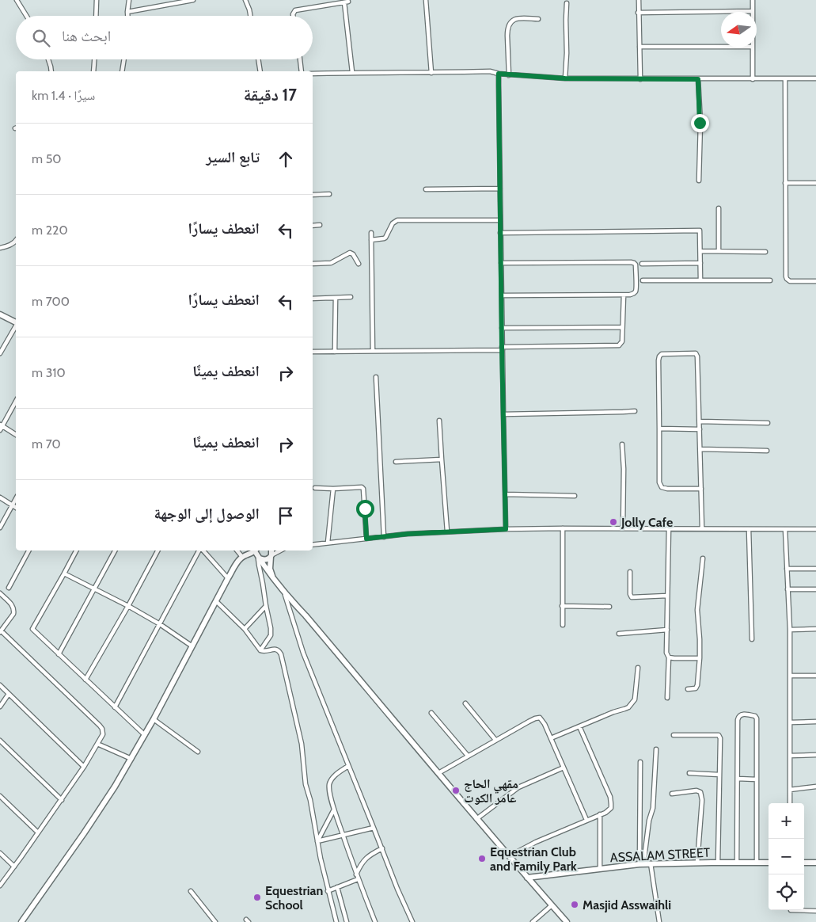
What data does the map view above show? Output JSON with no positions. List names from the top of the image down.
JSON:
{
  "streets": {
    "main road": ["ASSALAM STREET"]
  },
  "places": [
    "Jolly Cafe",
    "مقهي الحاج عامر الكوت",
    "Equestrian Club and Family Park",
    "Equestrian School",
    "Masjid Asswaihli"
  ],
  "north": "left",
  "page": {
    "search": "ابحث هنا",
    "heading": ["17 دقيقة", "سيرًا · 1.4 km"],
    "list": [
      ["تابع السير", "50 m"],
      ["انعطف يسارًا", "220 m"],
      ["انعطف يسارًا", "700 m"],
      ["انعطف يمينًا", "310 m"],
      ["انعطف يمينًا", "70 m"],
      "الوصول إلى الوجهة"
    ],
    "map_buttons": ["+", "−"]
  }
}
